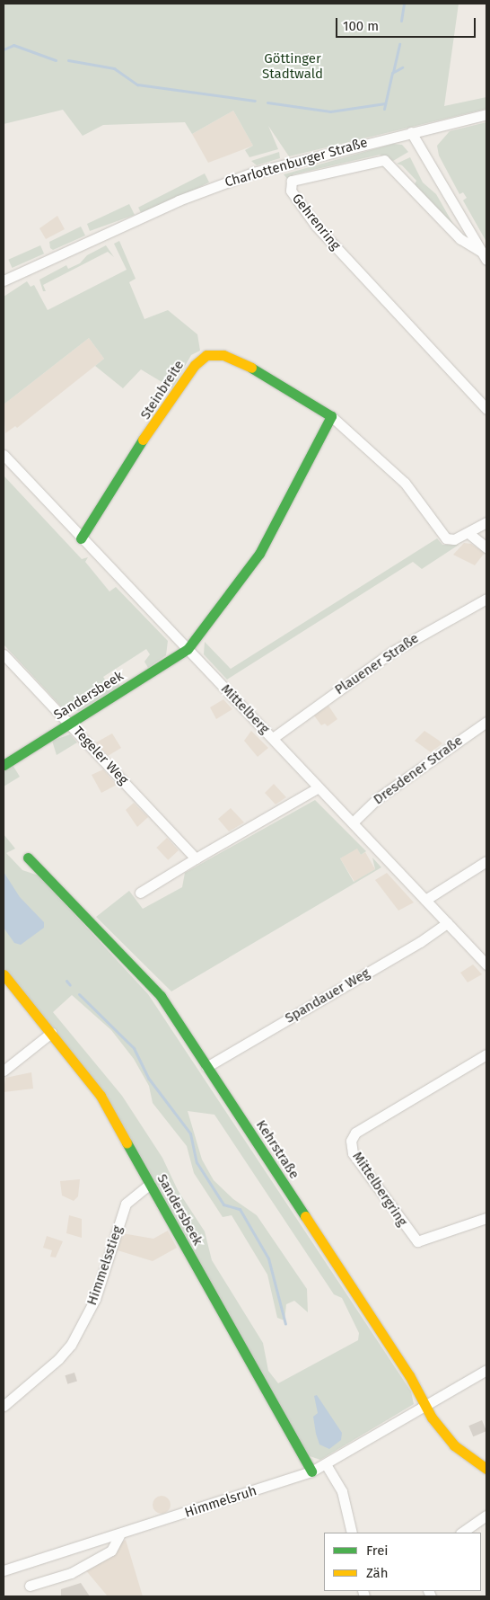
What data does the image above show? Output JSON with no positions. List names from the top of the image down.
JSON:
{
  "streets": {
    "street": [
      "Charlottenburger Straße",
      "Gehrenring",
      "Steinbreite",
      "Plauener Straße",
      "Sandersbeek",
      "Mittelberg",
      "Tegeler Weg",
      "Dresdener Straße",
      "Spandauer Weg",
      "Kehrstraße",
      "Mittelbergring",
      "Himmelsstieg",
      "Himmelsruh"
    ]
  },
  "crossings": [
    ["Charlottenburger Straße", "Gehrenring"],
    ["Steinbreite", "Mittelberg"],
    ["Plauener Straße", "Mittelberg"],
    ["Sandersbeek", "Mittelberg"],
    ["Sandersbeek", "Tegeler Weg"],
    ["Sandersbeek", "Himmelsstieg"],
    ["Sandersbeek", "Himmelsruh"],
    ["Mittelberg", "Dresdener Straße"],
    ["Mittelberg", "Spandauer Weg"],
    ["Spandauer Weg", "Kehrstraße"],
    ["Kehrstraße", "Himmelsruh"]
  ],
  "parks": ["Göttinger Stadtwald"],
  "legend": ["Frei", "Zäh"],
  "scale_bar": "100 m"
}
